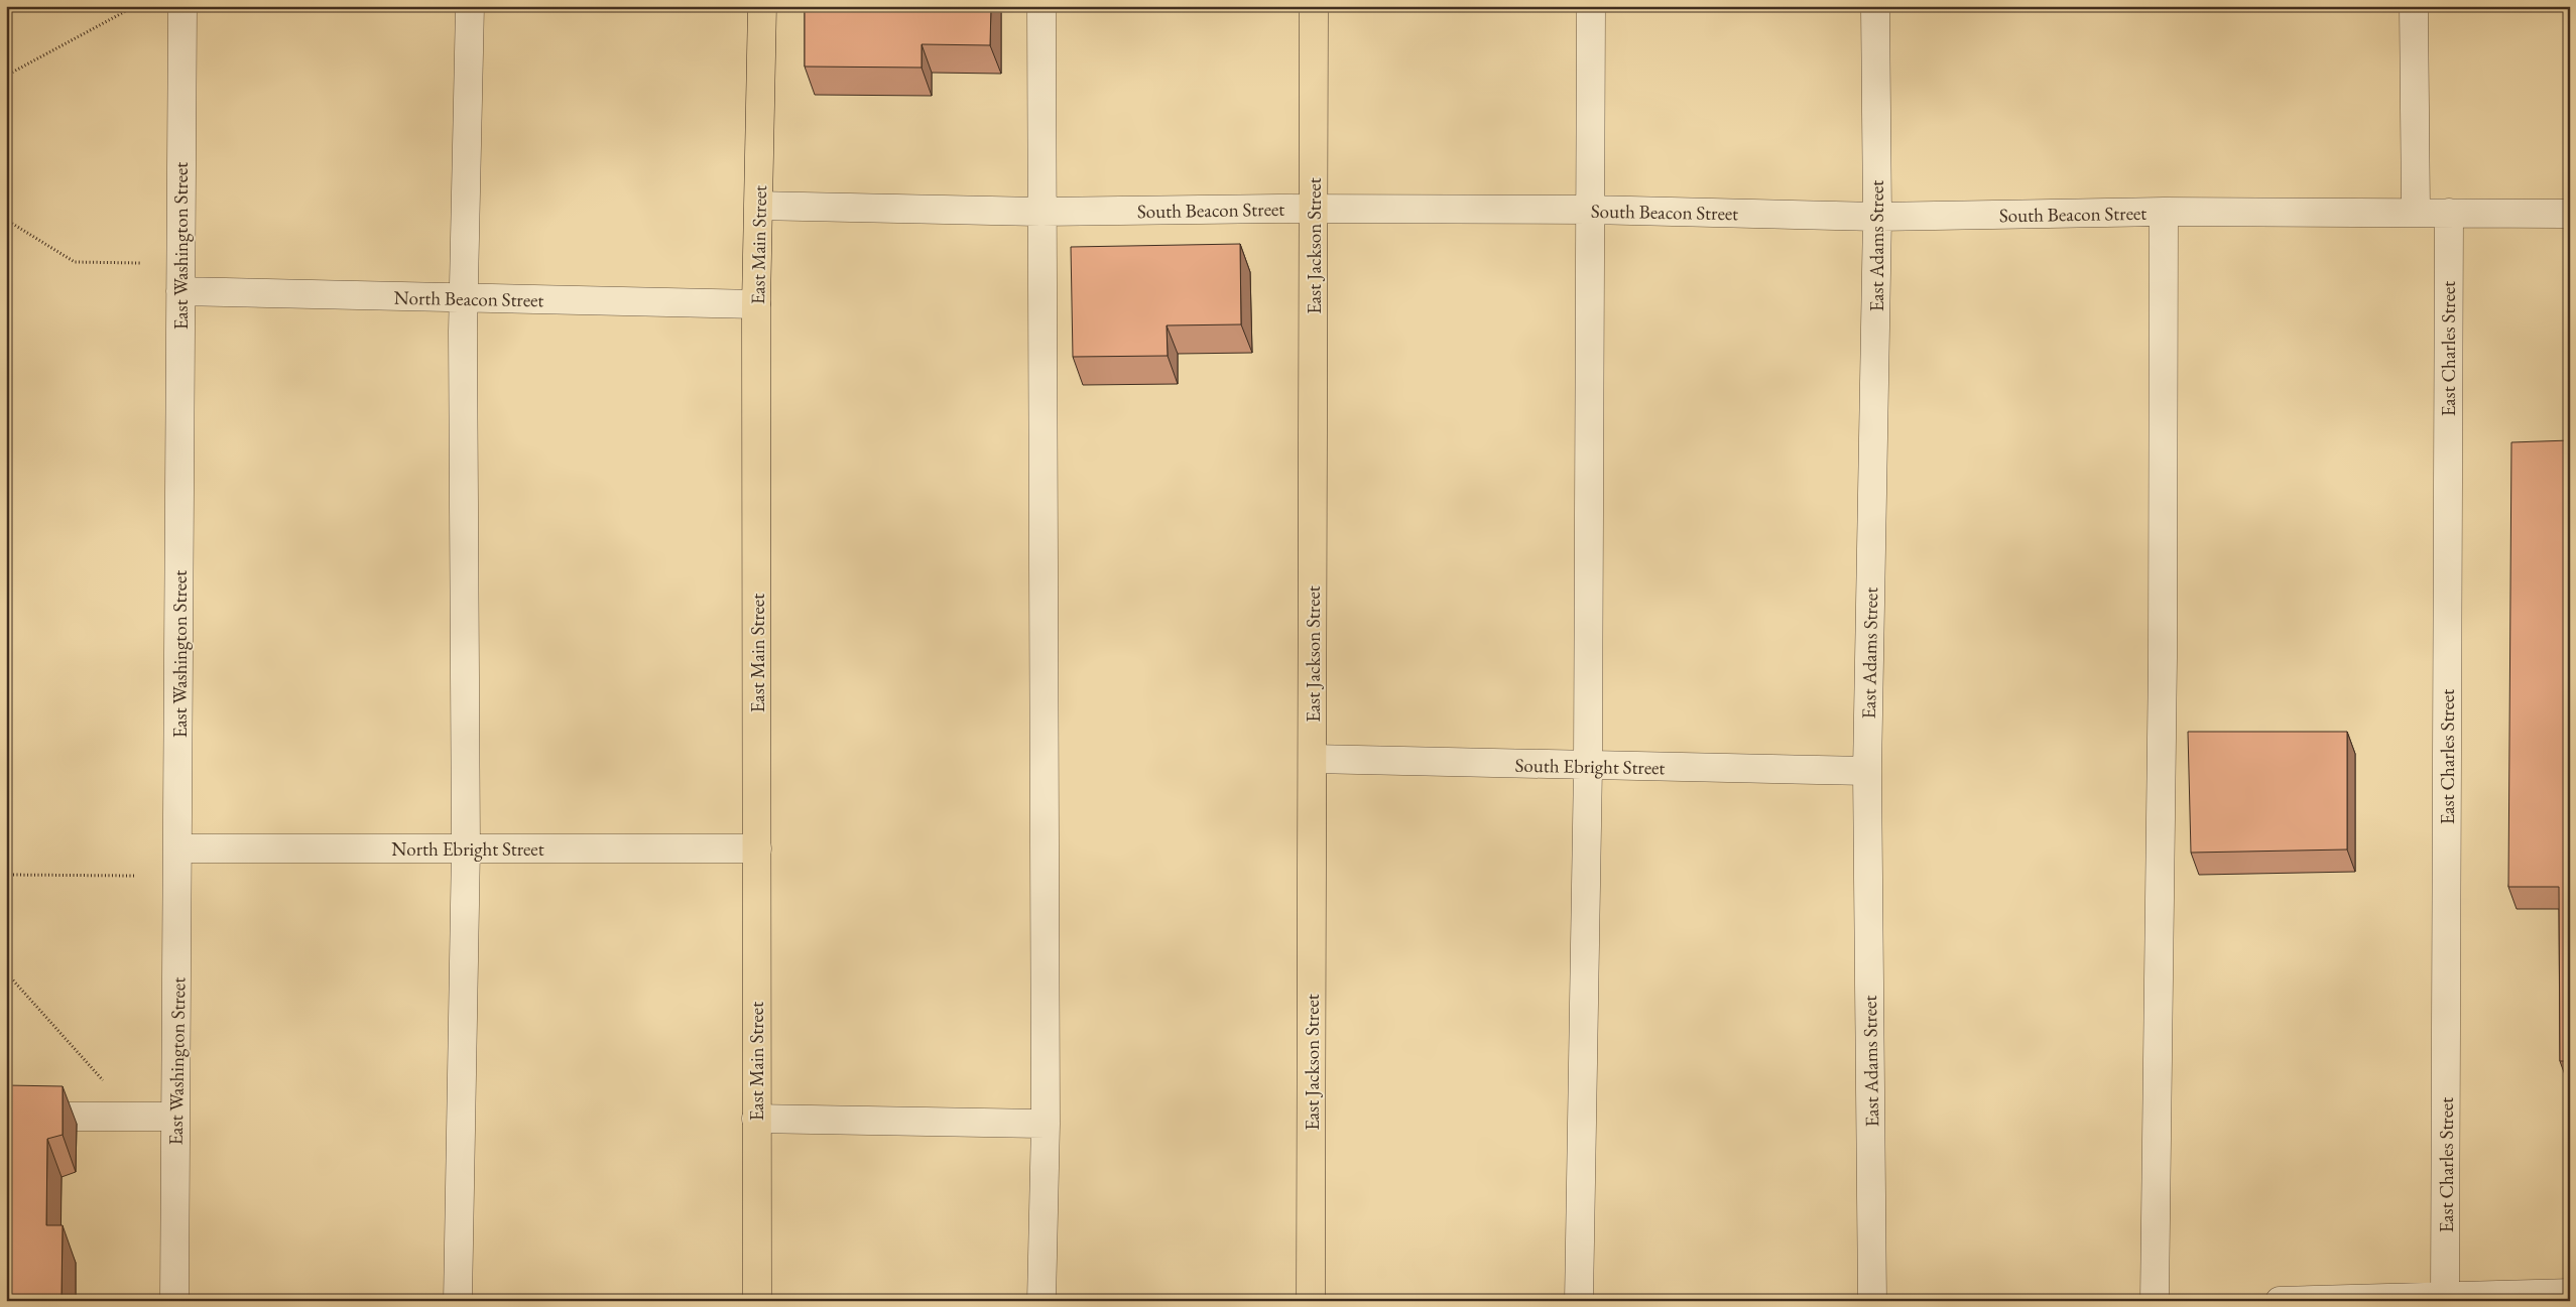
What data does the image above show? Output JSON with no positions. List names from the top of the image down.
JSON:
{
  "streets": {
    "main road": ["East Main Street", "East Jackson Street"],
    "street": [
      "South Beacon Street",
      "East Washington Street",
      "East Adams Street",
      "North Beacon Street",
      "East Charles Street",
      "South Ebright Street",
      "North Ebright Street"
    ]
  },
  "crossings": [
    ["South Beacon Street", "East Main Street"],
    ["South Beacon Street", "East Jackson Street"],
    ["South Beacon Street", "East Adams Street"],
    ["South Beacon Street", "East Charles Street"],
    ["East Main Street", "North Beacon Street"],
    ["East Main Street", "North Ebright Street"],
    ["East Washington Street", "North Beacon Street"],
    ["East Washington Street", "North Ebright Street"],
    ["East Jackson Street", "South Ebright Street"],
    ["East Adams Street", "South Ebright Street"]
  ]
}
